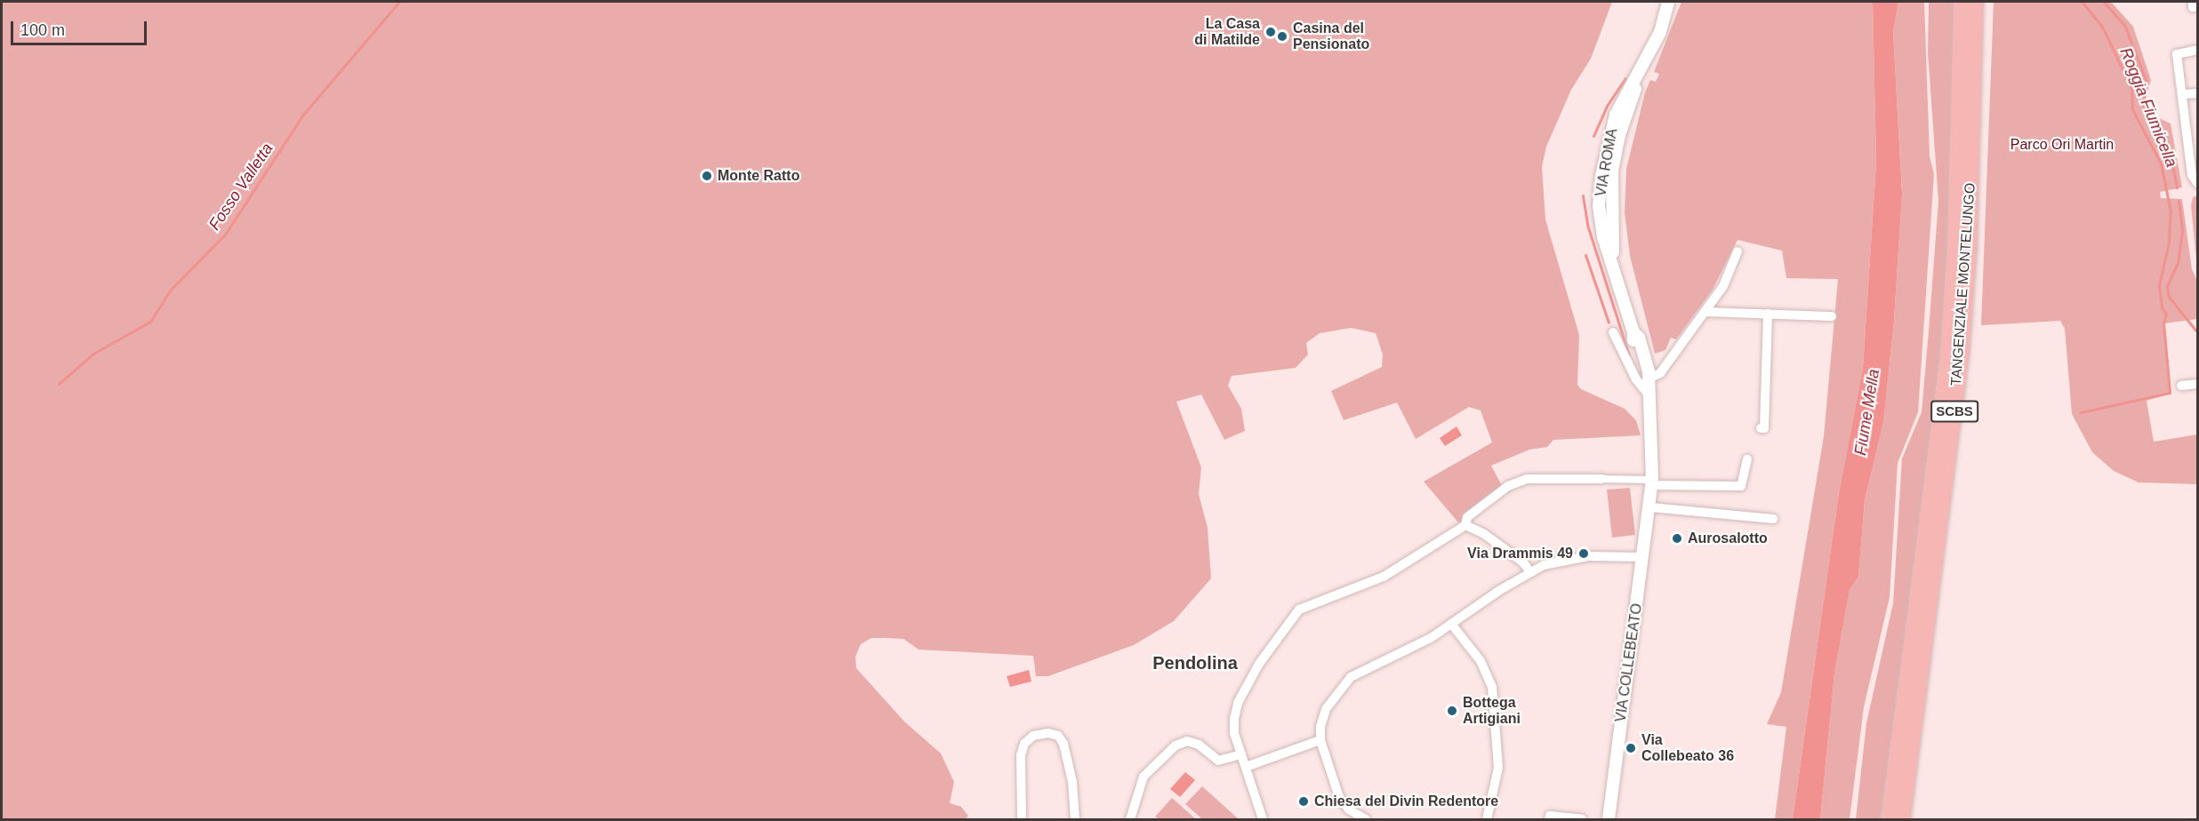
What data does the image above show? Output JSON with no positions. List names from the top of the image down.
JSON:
{
  "streets": {
    "highway": ["TANGENZIALE MONTELUNGO", "SCBS"],
    "street": ["VIA ROMA", "VIA COLLEBEATO"]
  },
  "crossings": [
    ["VIA ROMA", "VIA COLLEBEATO"]
  ],
  "districts": ["Pendolina"],
  "water": ["Roggia Fiumicella", "Fosso Valletta", "Fiume Mella"],
  "parks": ["Parco Ori Martin"],
  "places": [
    "La Casa di Matilde",
    "Casina del Pensionato",
    "Monte Ratto",
    "Aurosalotto",
    "Via Drammis 49",
    "Bottega Artigiani",
    "Via Collebeato 36",
    "Chiesa del Divin Redentore"
  ],
  "scale_bar": "100 m"
}
